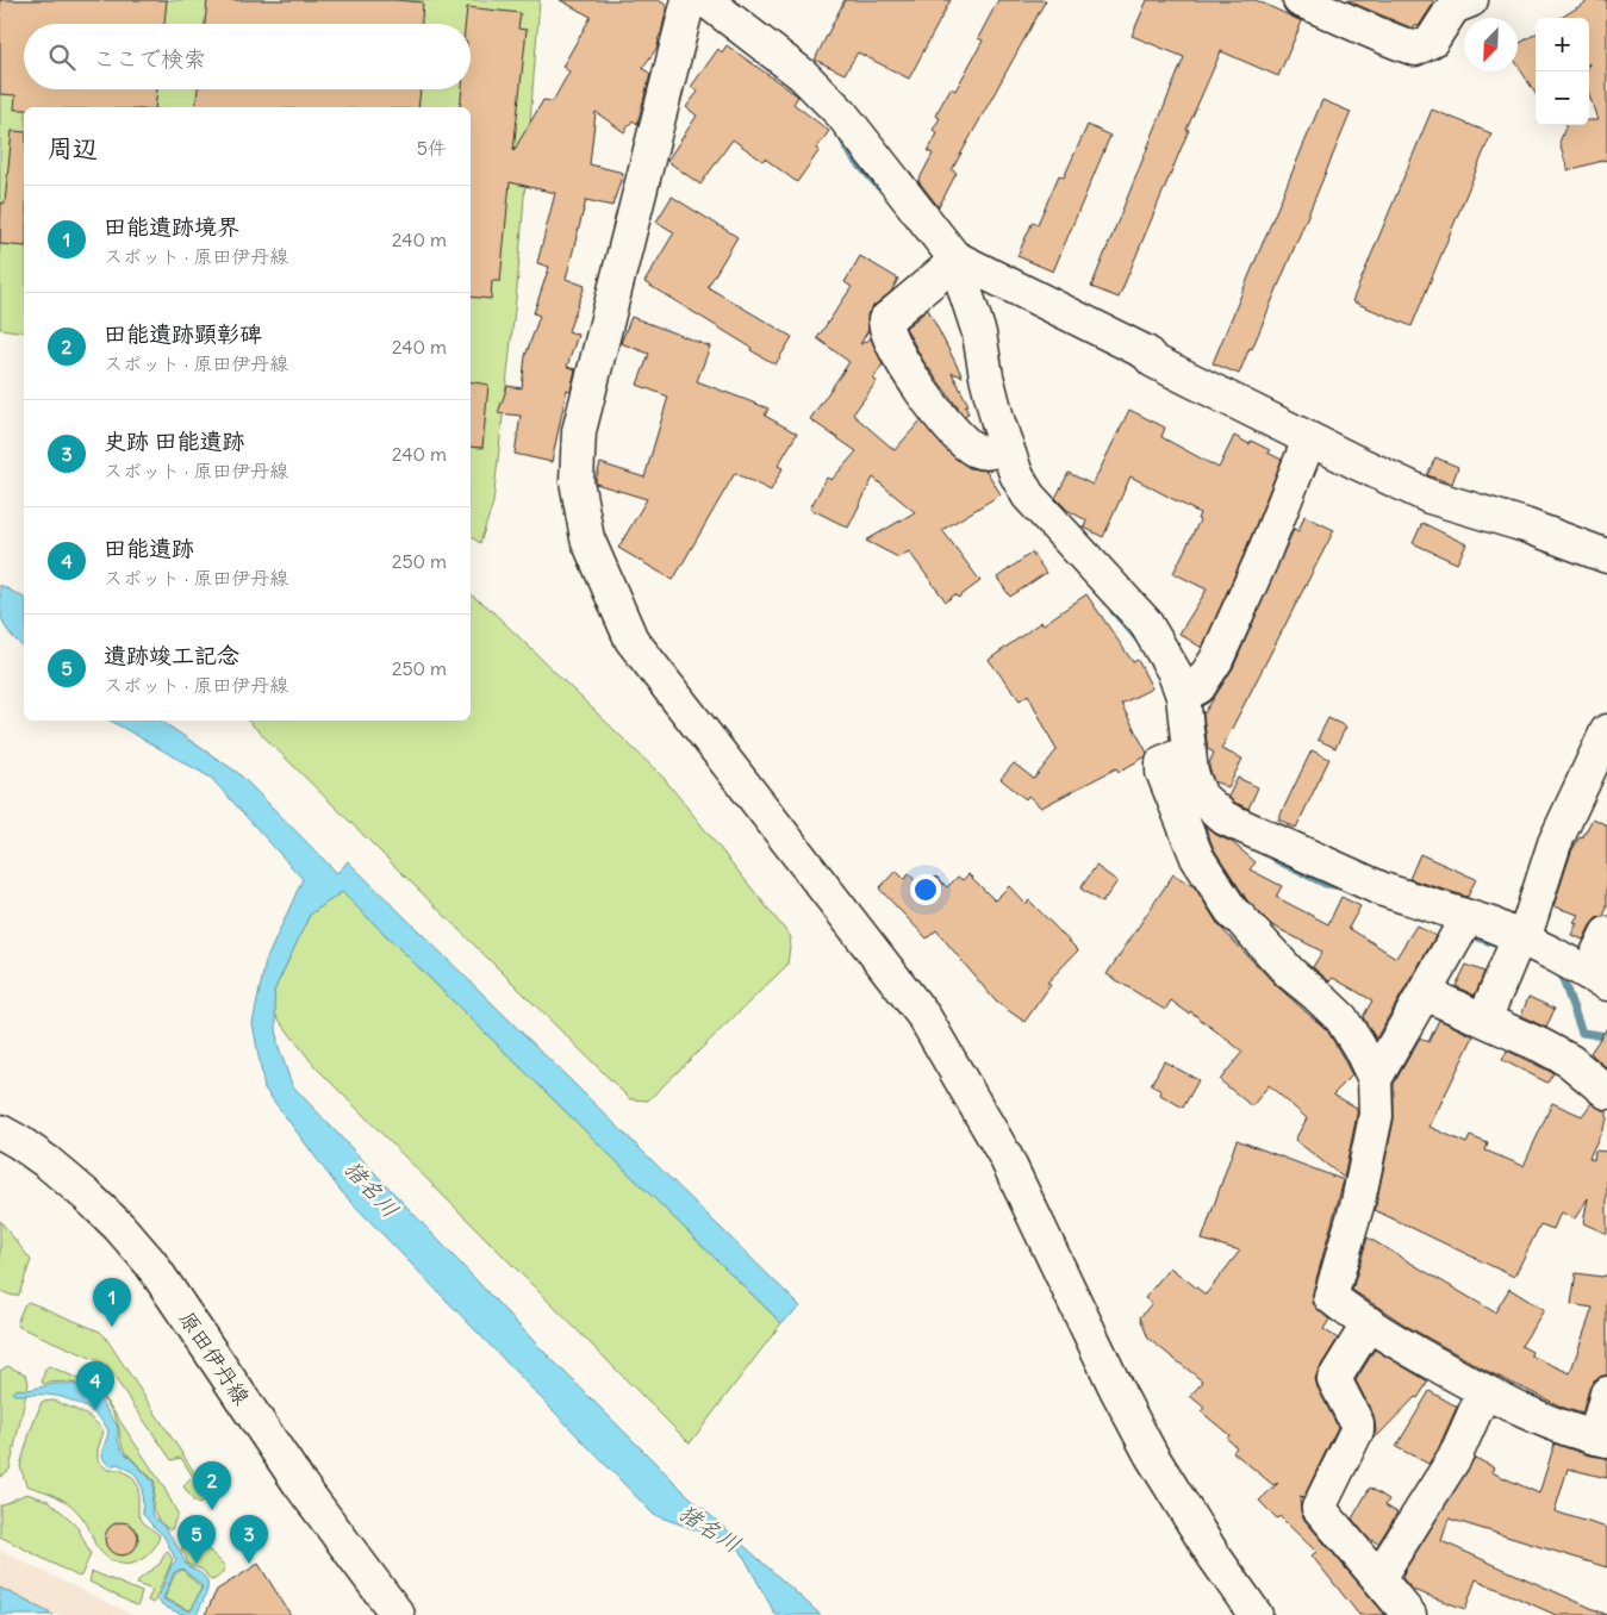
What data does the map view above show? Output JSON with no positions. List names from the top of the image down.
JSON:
{
  "streets": {
    "street": ["原田伊丹線"]
  },
  "water": ["猪名川"],
  "north": "bottom left",
  "page": {
    "map_buttons": ["+", "−"],
    "search": "ここで検索",
    "heading": ["周辺", "5件"],
    "list": [
      {
        "mark": "1",
        "name": "田能遺跡境界",
        "note": "スポット · 原田伊丹線",
        "value": "240 m"
      },
      {
        "mark": "2",
        "name": "田能遺跡顕彰碑",
        "note": "スポット · 原田伊丹線",
        "value": "240 m"
      },
      {
        "mark": "3",
        "name": "史跡 田能遺跡",
        "note": "スポット · 原田伊丹線",
        "value": "240 m"
      },
      {
        "mark": "4",
        "name": "田能遺跡",
        "note": "スポット · 原田伊丹線",
        "value": "250 m"
      },
      {
        "mark": "5",
        "name": "遺跡竣工記念",
        "note": "スポット · 原田伊丹線",
        "value": "250 m"
      }
    ],
    "pins": [
      "1",
      "4",
      "2",
      "3",
      "5"
    ]
  }
}
